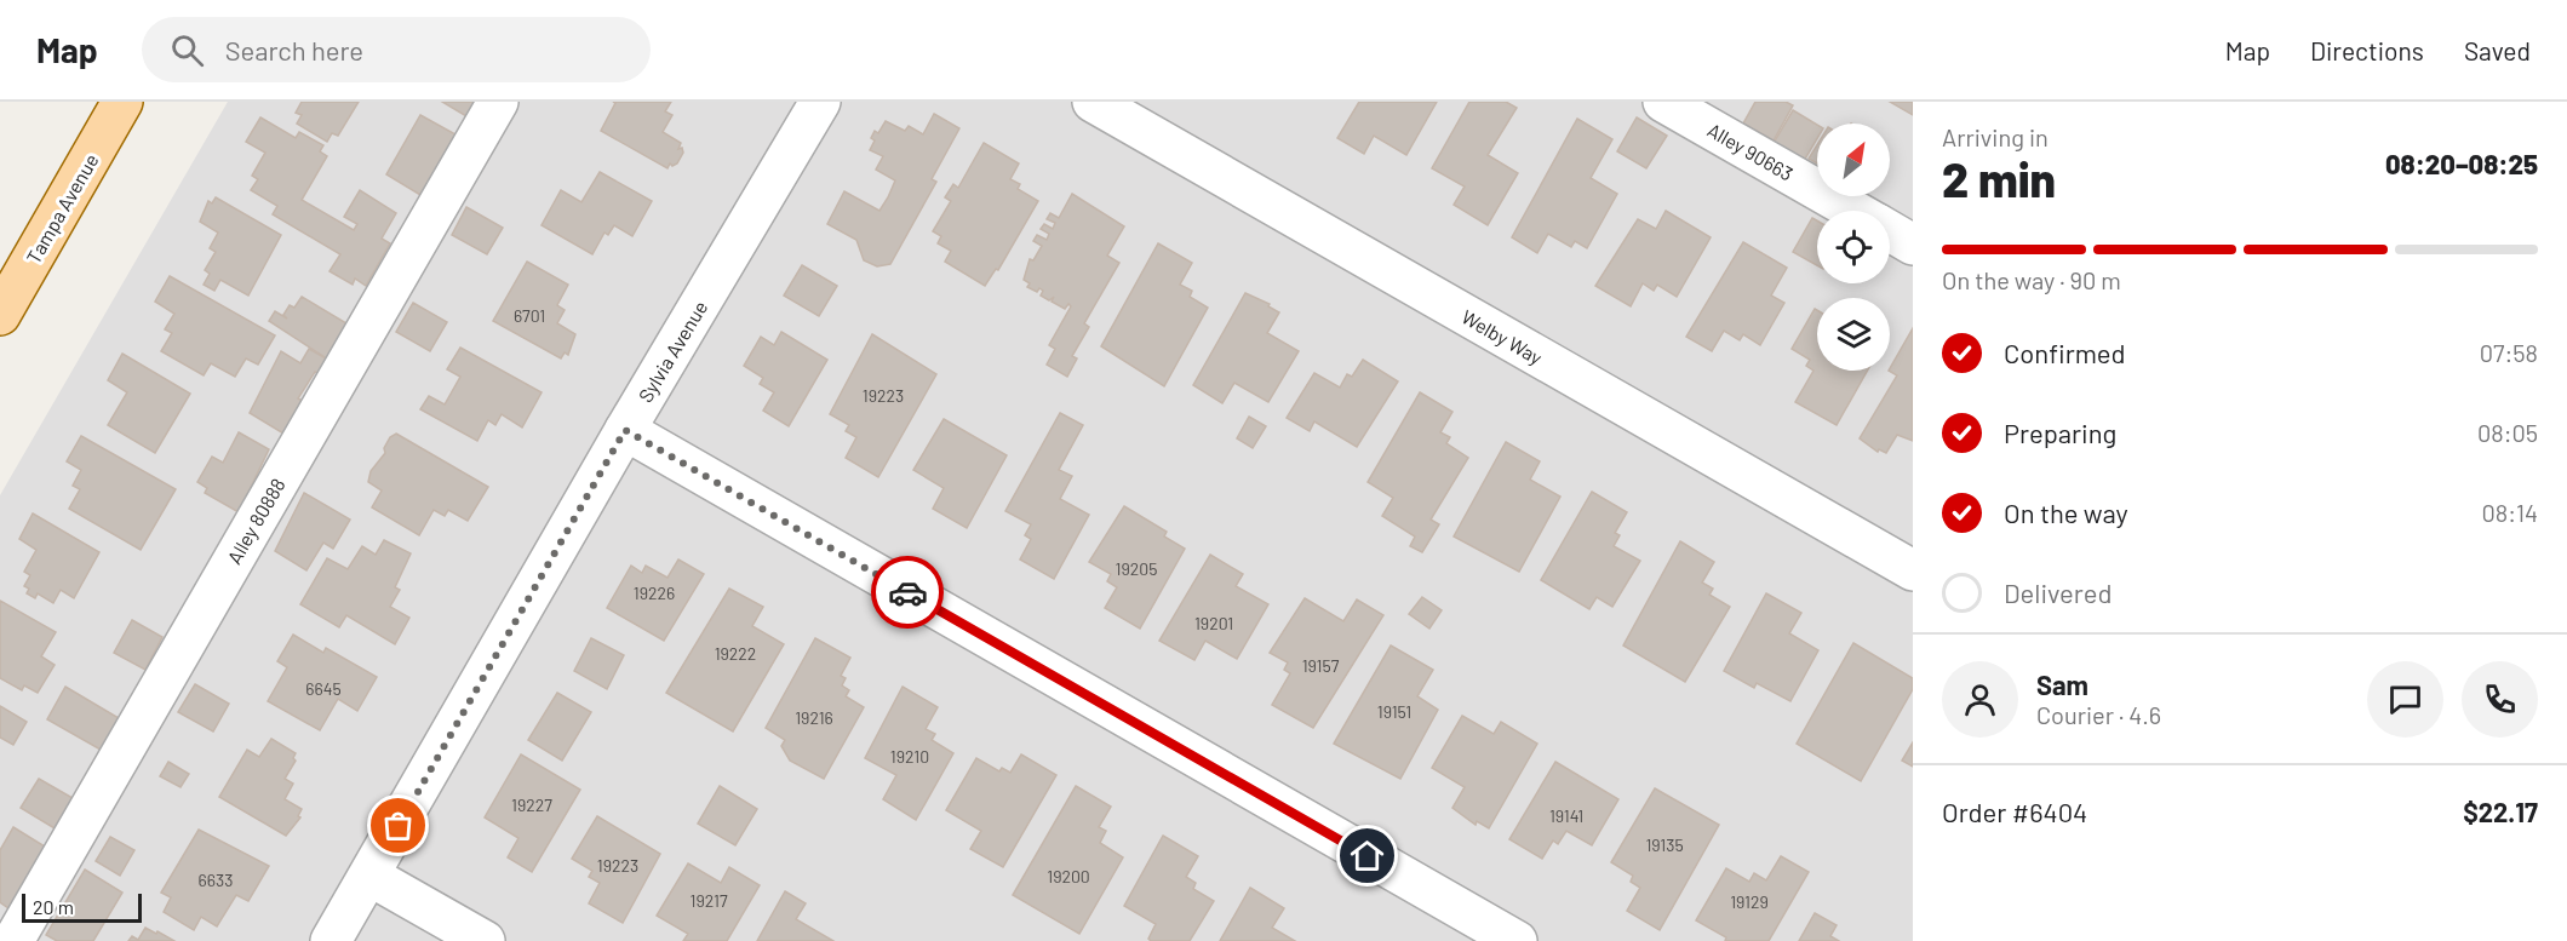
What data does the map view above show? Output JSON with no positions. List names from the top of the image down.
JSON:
{
  "streets": {
    "main road": ["Tampa Avenue"],
    "street": [
      "Alley 90663",
      "Welby Way",
      "Sylvia Avenue",
      "Alley 80888"
    ]
  },
  "house_numbers": [
    "6701",
    "19223",
    "19205",
    "19226",
    "19201",
    "19222",
    "19157",
    "6645",
    "19151",
    "19216",
    "19210",
    "19227",
    "19141",
    "19135",
    "19223",
    "19200",
    "6633",
    "19217",
    "19129"
  ],
  "scale_bar": "20 m",
  "north": "top right",
  "page": {
    "header": "Map",
    "search": "Search here",
    "nav": ["Map", "Directions", "Saved"],
    "heading": ["2 min", "Arriving in", "08:20–08:25"],
    "panel": [
      "Sam",
      "Courier · 4.6",
      "Order #6404",
      "$22.17"
    ],
    "bar": "On the way · 90 m",
    "list": [
      ["Confirmed", "07:58"],
      ["Preparing", "08:05"],
      ["On the way", "08:14"],
      "Delivered"
    ],
    "scale": "20 m"
  }
}
